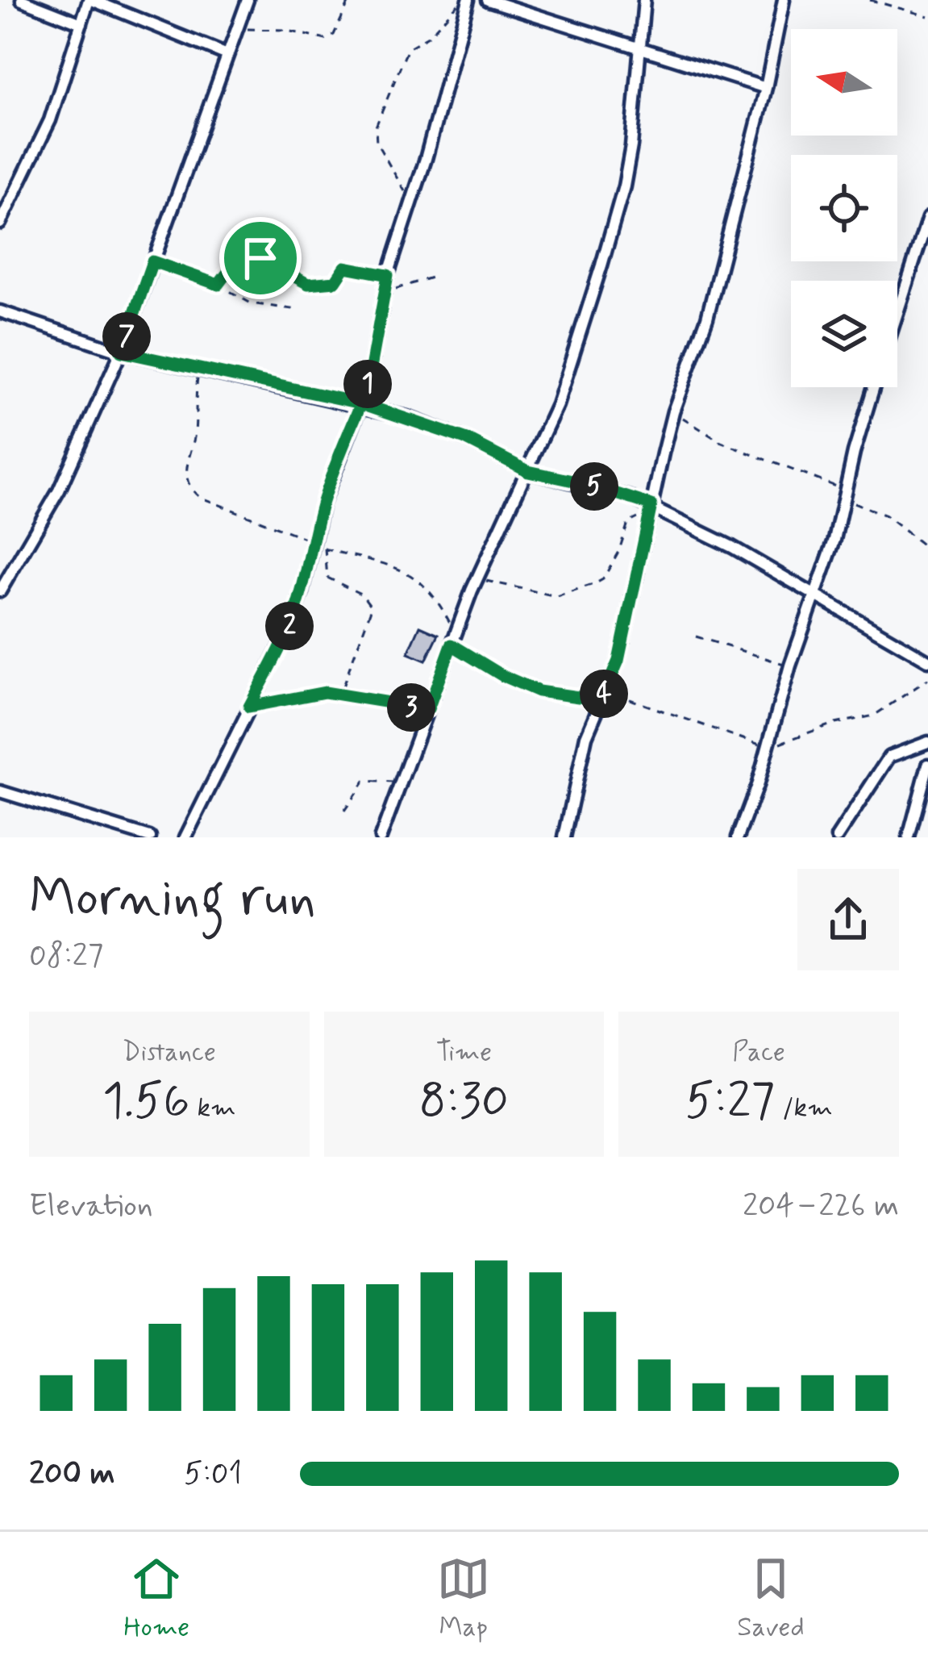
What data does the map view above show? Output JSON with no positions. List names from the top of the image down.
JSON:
{
  "north": "left",
  "page": {
    "pins": [
      "7",
      "1",
      "5",
      "2",
      "4",
      "3"
    ],
    "heading": ["Morning run", "08:27"],
    "stats": [
      ["Distance", "1.56 km"],
      ["Time", "8:30"],
      ["Pace", "5:27 /km"]
    ],
    "chart": ["Elevation", "204–226 m"],
    "list": [
      {
        "name": "200 m",
        "note": "5:01"
      }
    ],
    "tabs": ["Home", "Map", "Saved"]
  }
}
